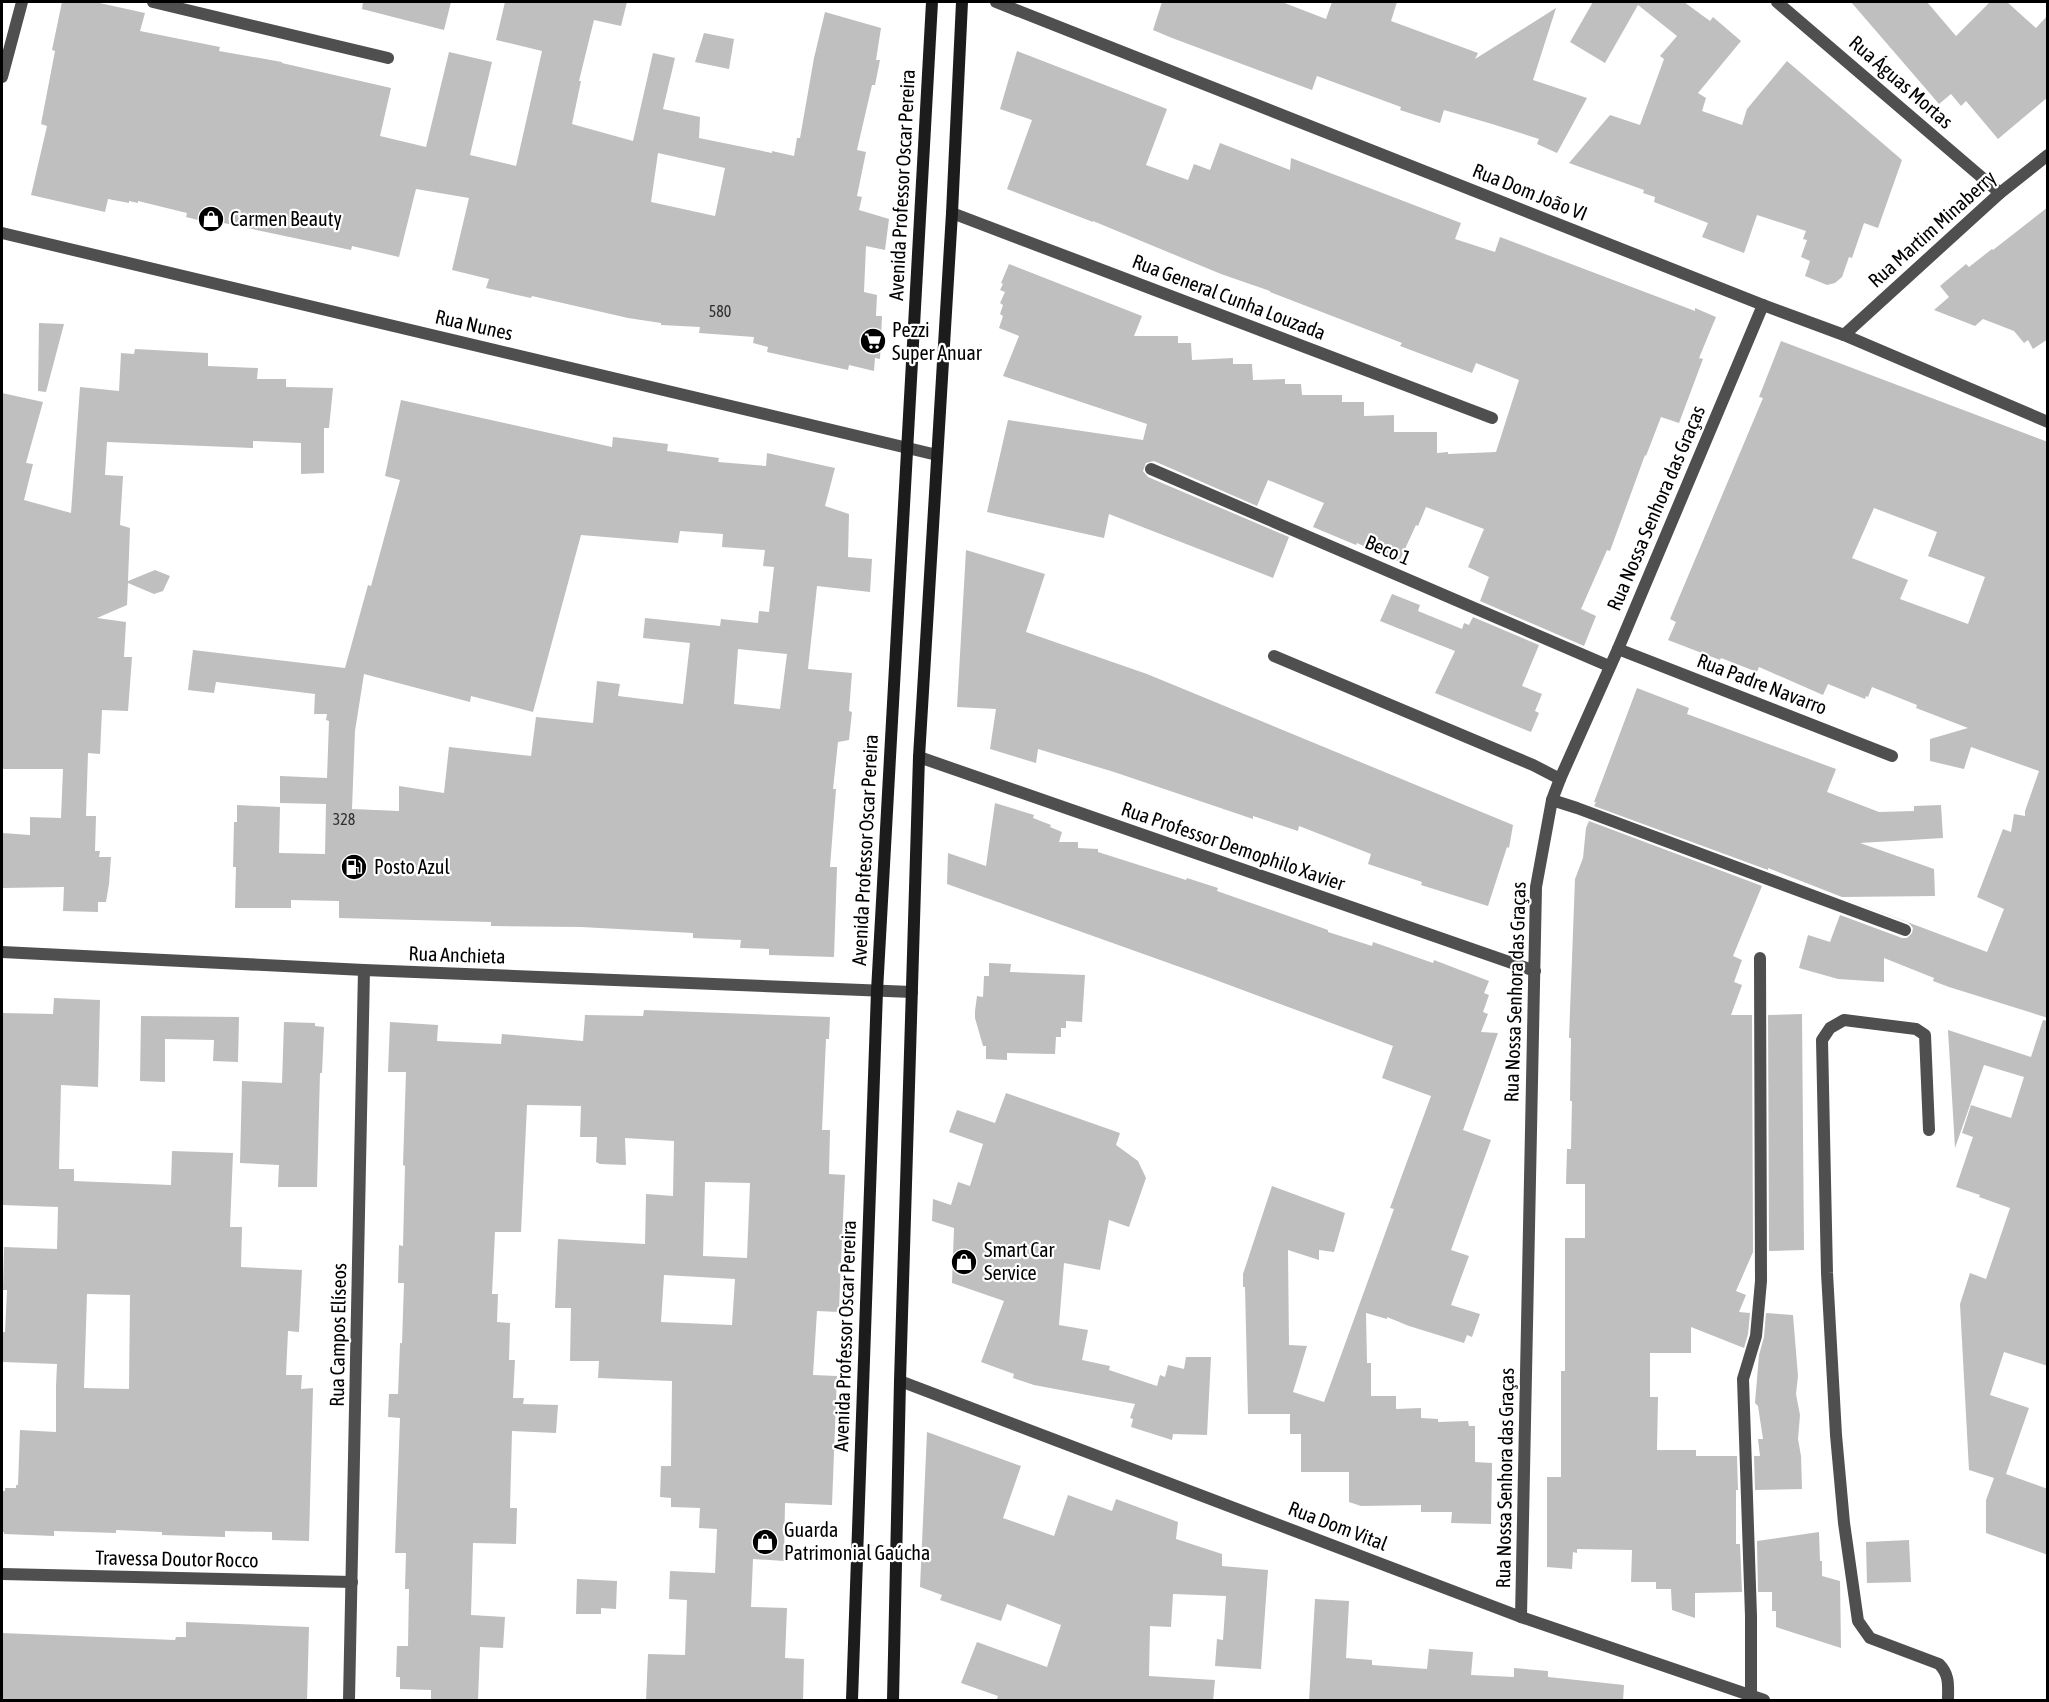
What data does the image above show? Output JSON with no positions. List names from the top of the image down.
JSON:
{
  "streets": {
    "main road": ["Avenida Professor Oscar Pereira"],
    "street": [
      "Rua Águas Mortas",
      "Rua Dom João VI",
      "Rua Martim Minaberry",
      "Rua General Cunha Louzada",
      "Rua Nunes",
      "Rua Nossa Senhora das Graças",
      "Beco 1",
      "Rua Padre Navarro",
      "Rua Professor Demophilo Xavier",
      "Rua Anchieta",
      "Rua Campos Elíseos",
      "Rua Dom Vital",
      "Travessa Doutor Rocco"
    ]
  },
  "crossings": [
    ["Rua Águas Mortas", "Rua Martim Minaberry"],
    ["Avenida Professor Oscar Pereira", "Rua Nunes"],
    ["Avenida Professor Oscar Pereira", "Rua Anchieta"],
    ["Rua Dom João VI", "Rua Martim Minaberry"],
    ["Rua Dom João VI", "Rua Nossa Senhora das Graças"],
    ["Rua Nossa Senhora das Graças", "Beco 1"],
    ["Rua Nossa Senhora das Graças", "Rua Padre Navarro"],
    ["Rua Nossa Senhora das Graças", "Rua Professor Demophilo Xavier"],
    ["Rua Nossa Senhora das Graças", "Rua Dom Vital"],
    ["Rua Anchieta", "Rua Campos Elíseos"],
    ["Rua Campos Elíseos", "Travessa Doutor Rocco"]
  ],
  "places": {
    "shop": ["Carmen Beauty", "Smart Car Service", "Guarda Patrimonial Gaúcha"],
    "supermarket": ["Pezzi Super Anuar"],
    "fuel station": ["Posto Azul"]
  },
  "house_numbers": ["580", "328"]
}
